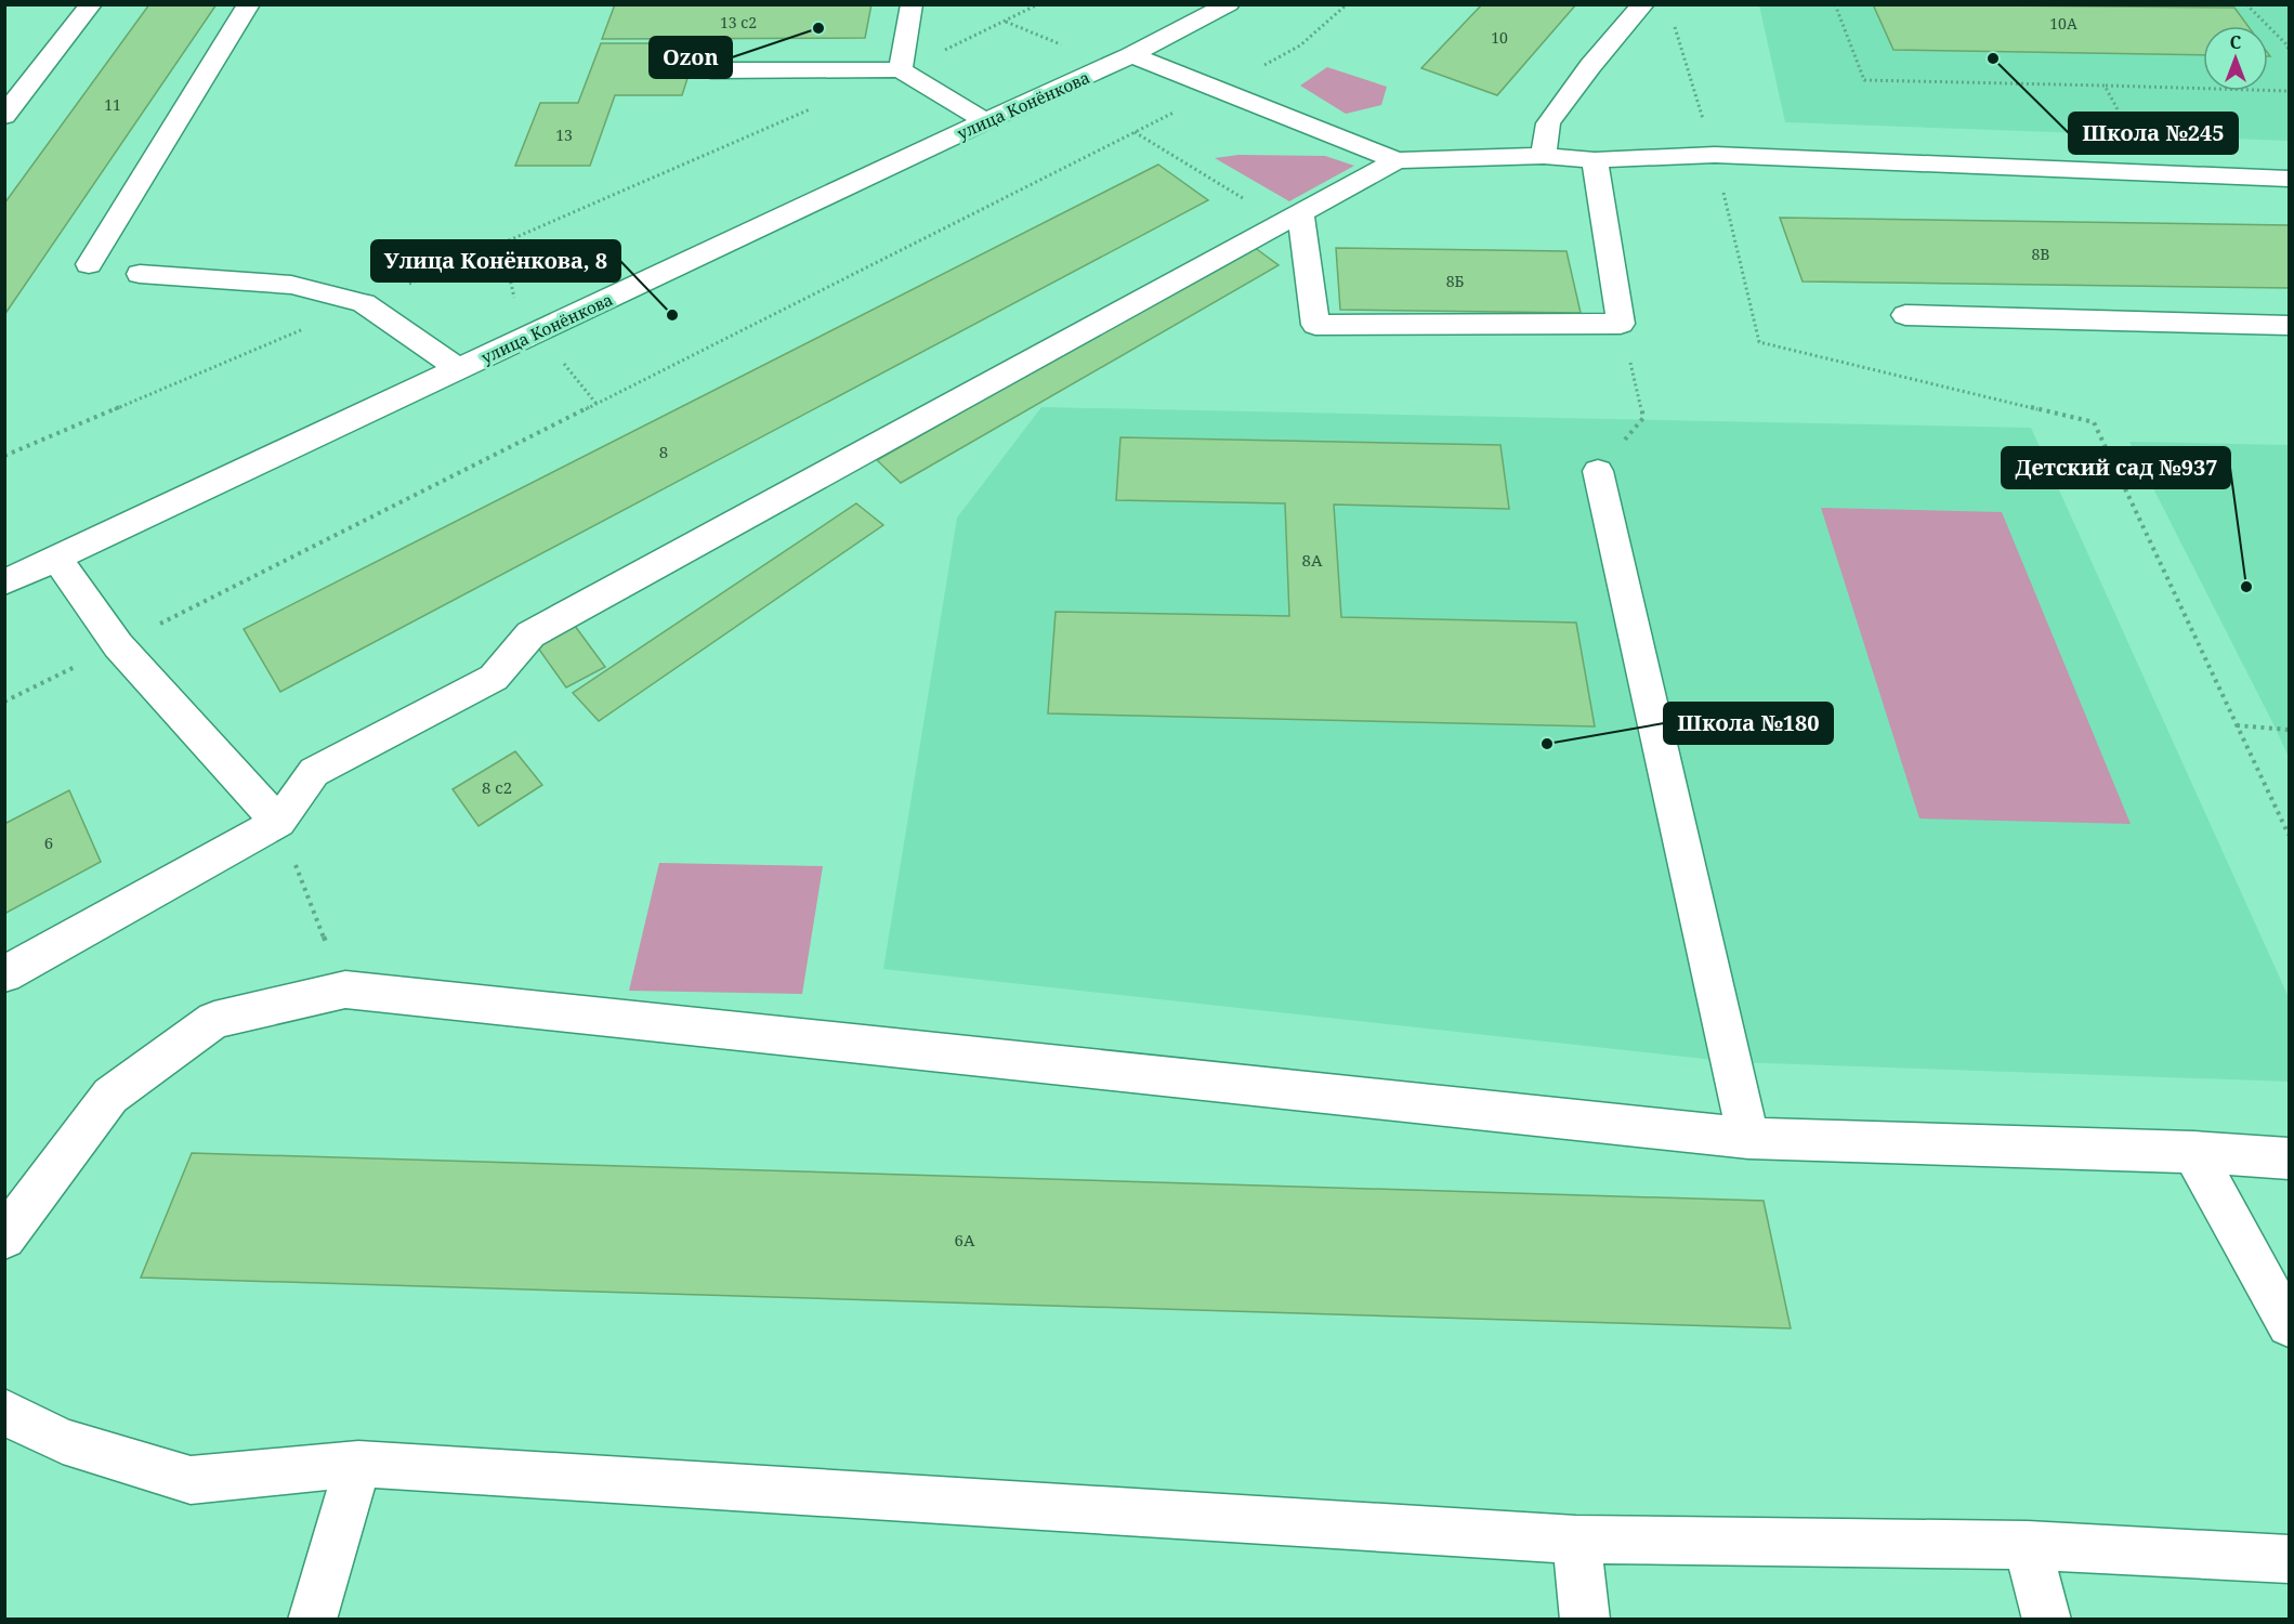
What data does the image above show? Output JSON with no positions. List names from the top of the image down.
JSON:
{
  "streets": {
    "street": ["улица Конёнкова"]
  },
  "places": [
    "Ozon",
    "Школа №245",
    "Улица Конёнкова, 8",
    "Детский сад №937",
    "Школа №180"
  ],
  "house_numbers": [
    "13 с2",
    "10А",
    "10",
    "11",
    "13",
    "8В",
    "8Б",
    "8",
    "8А",
    "8 с2",
    "6",
    "6А"
  ],
  "north": "top"
}
